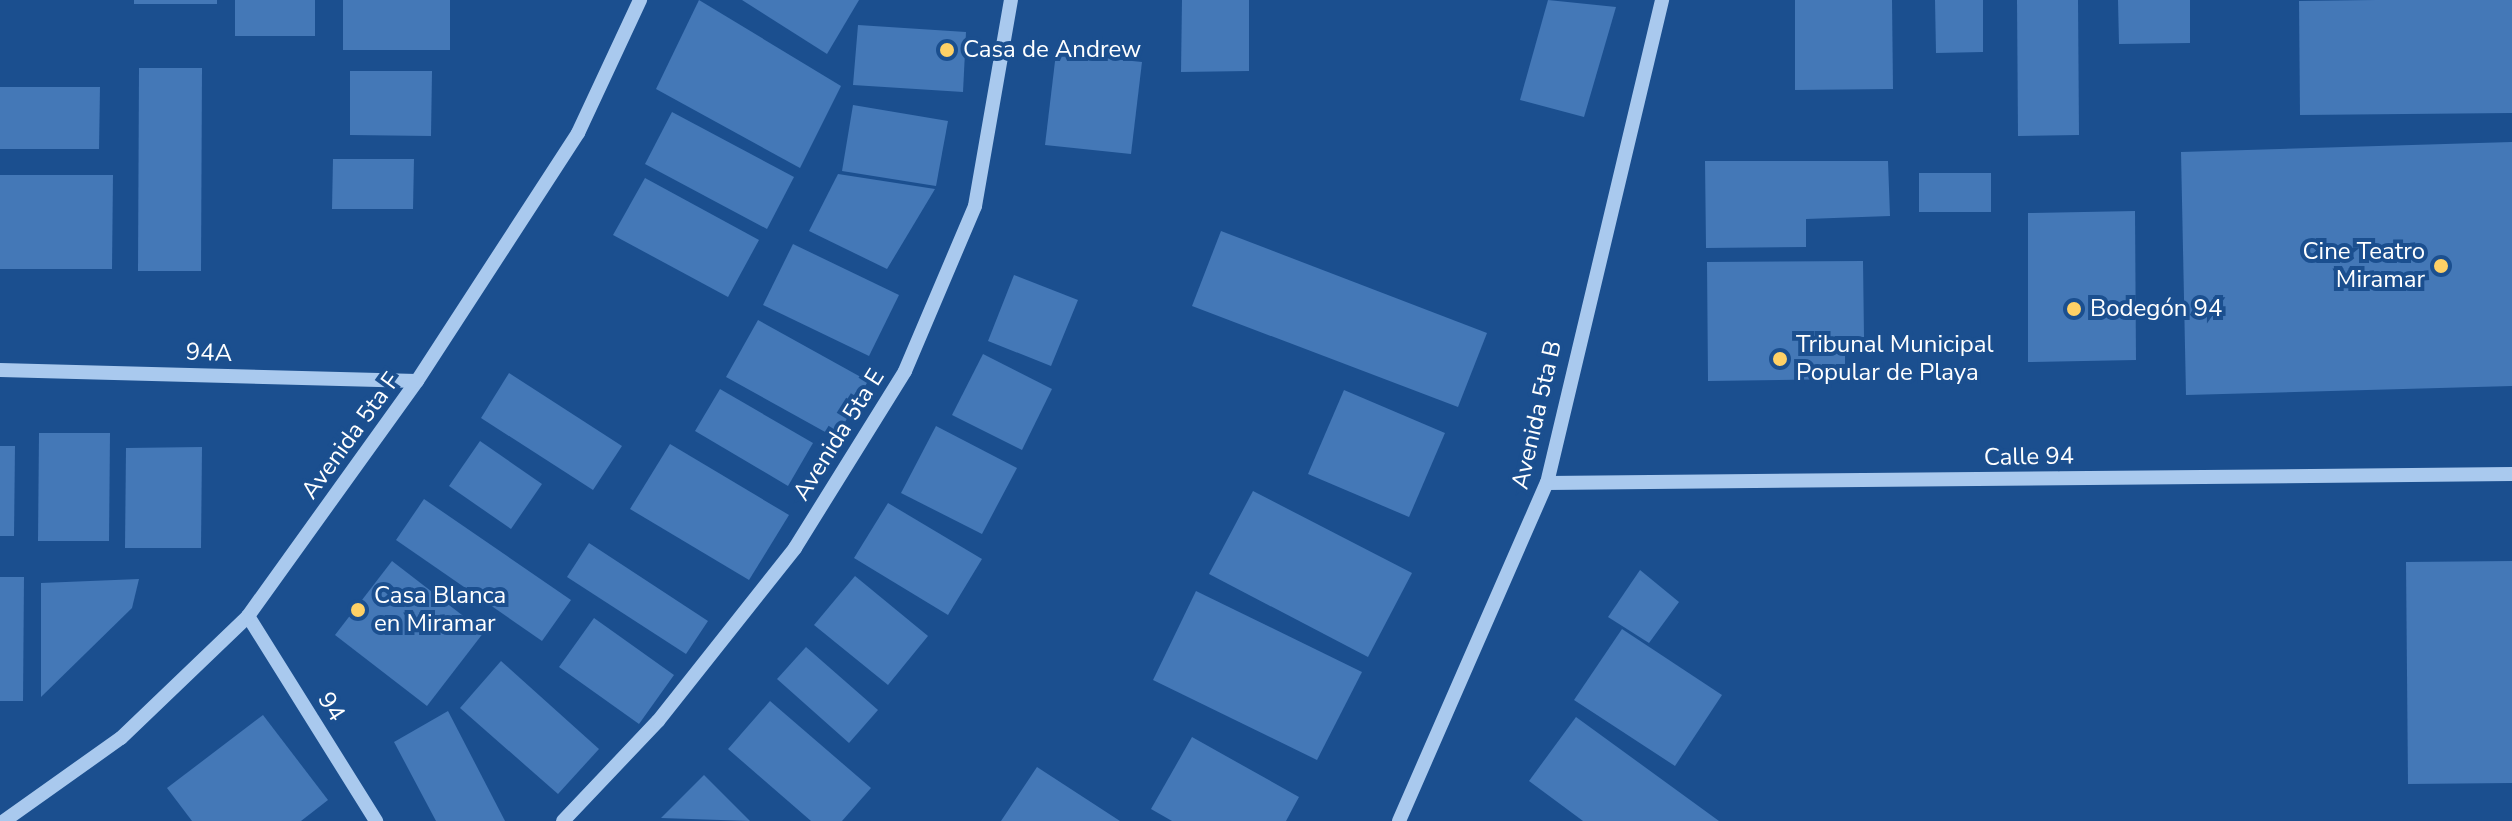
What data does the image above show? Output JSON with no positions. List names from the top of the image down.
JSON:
{
  "streets": {
    "street": [
      "94A",
      "Avenida 5ta B",
      "Avenida 5ta E",
      "Avenida 5ta F",
      "Calle 94",
      "94"
    ]
  },
  "crossings": [
    ["94A", "Avenida 5ta F"],
    ["Avenida 5ta B", "Calle 94"],
    ["Avenida 5ta F", "94"]
  ],
  "places": [
    "Casa de Andrew",
    "Cine Teatro Miramar",
    "Bodegón 94",
    "Tribunal Municipal Popular de Playa",
    "Casa Blanca en Miramar"
  ]
}
